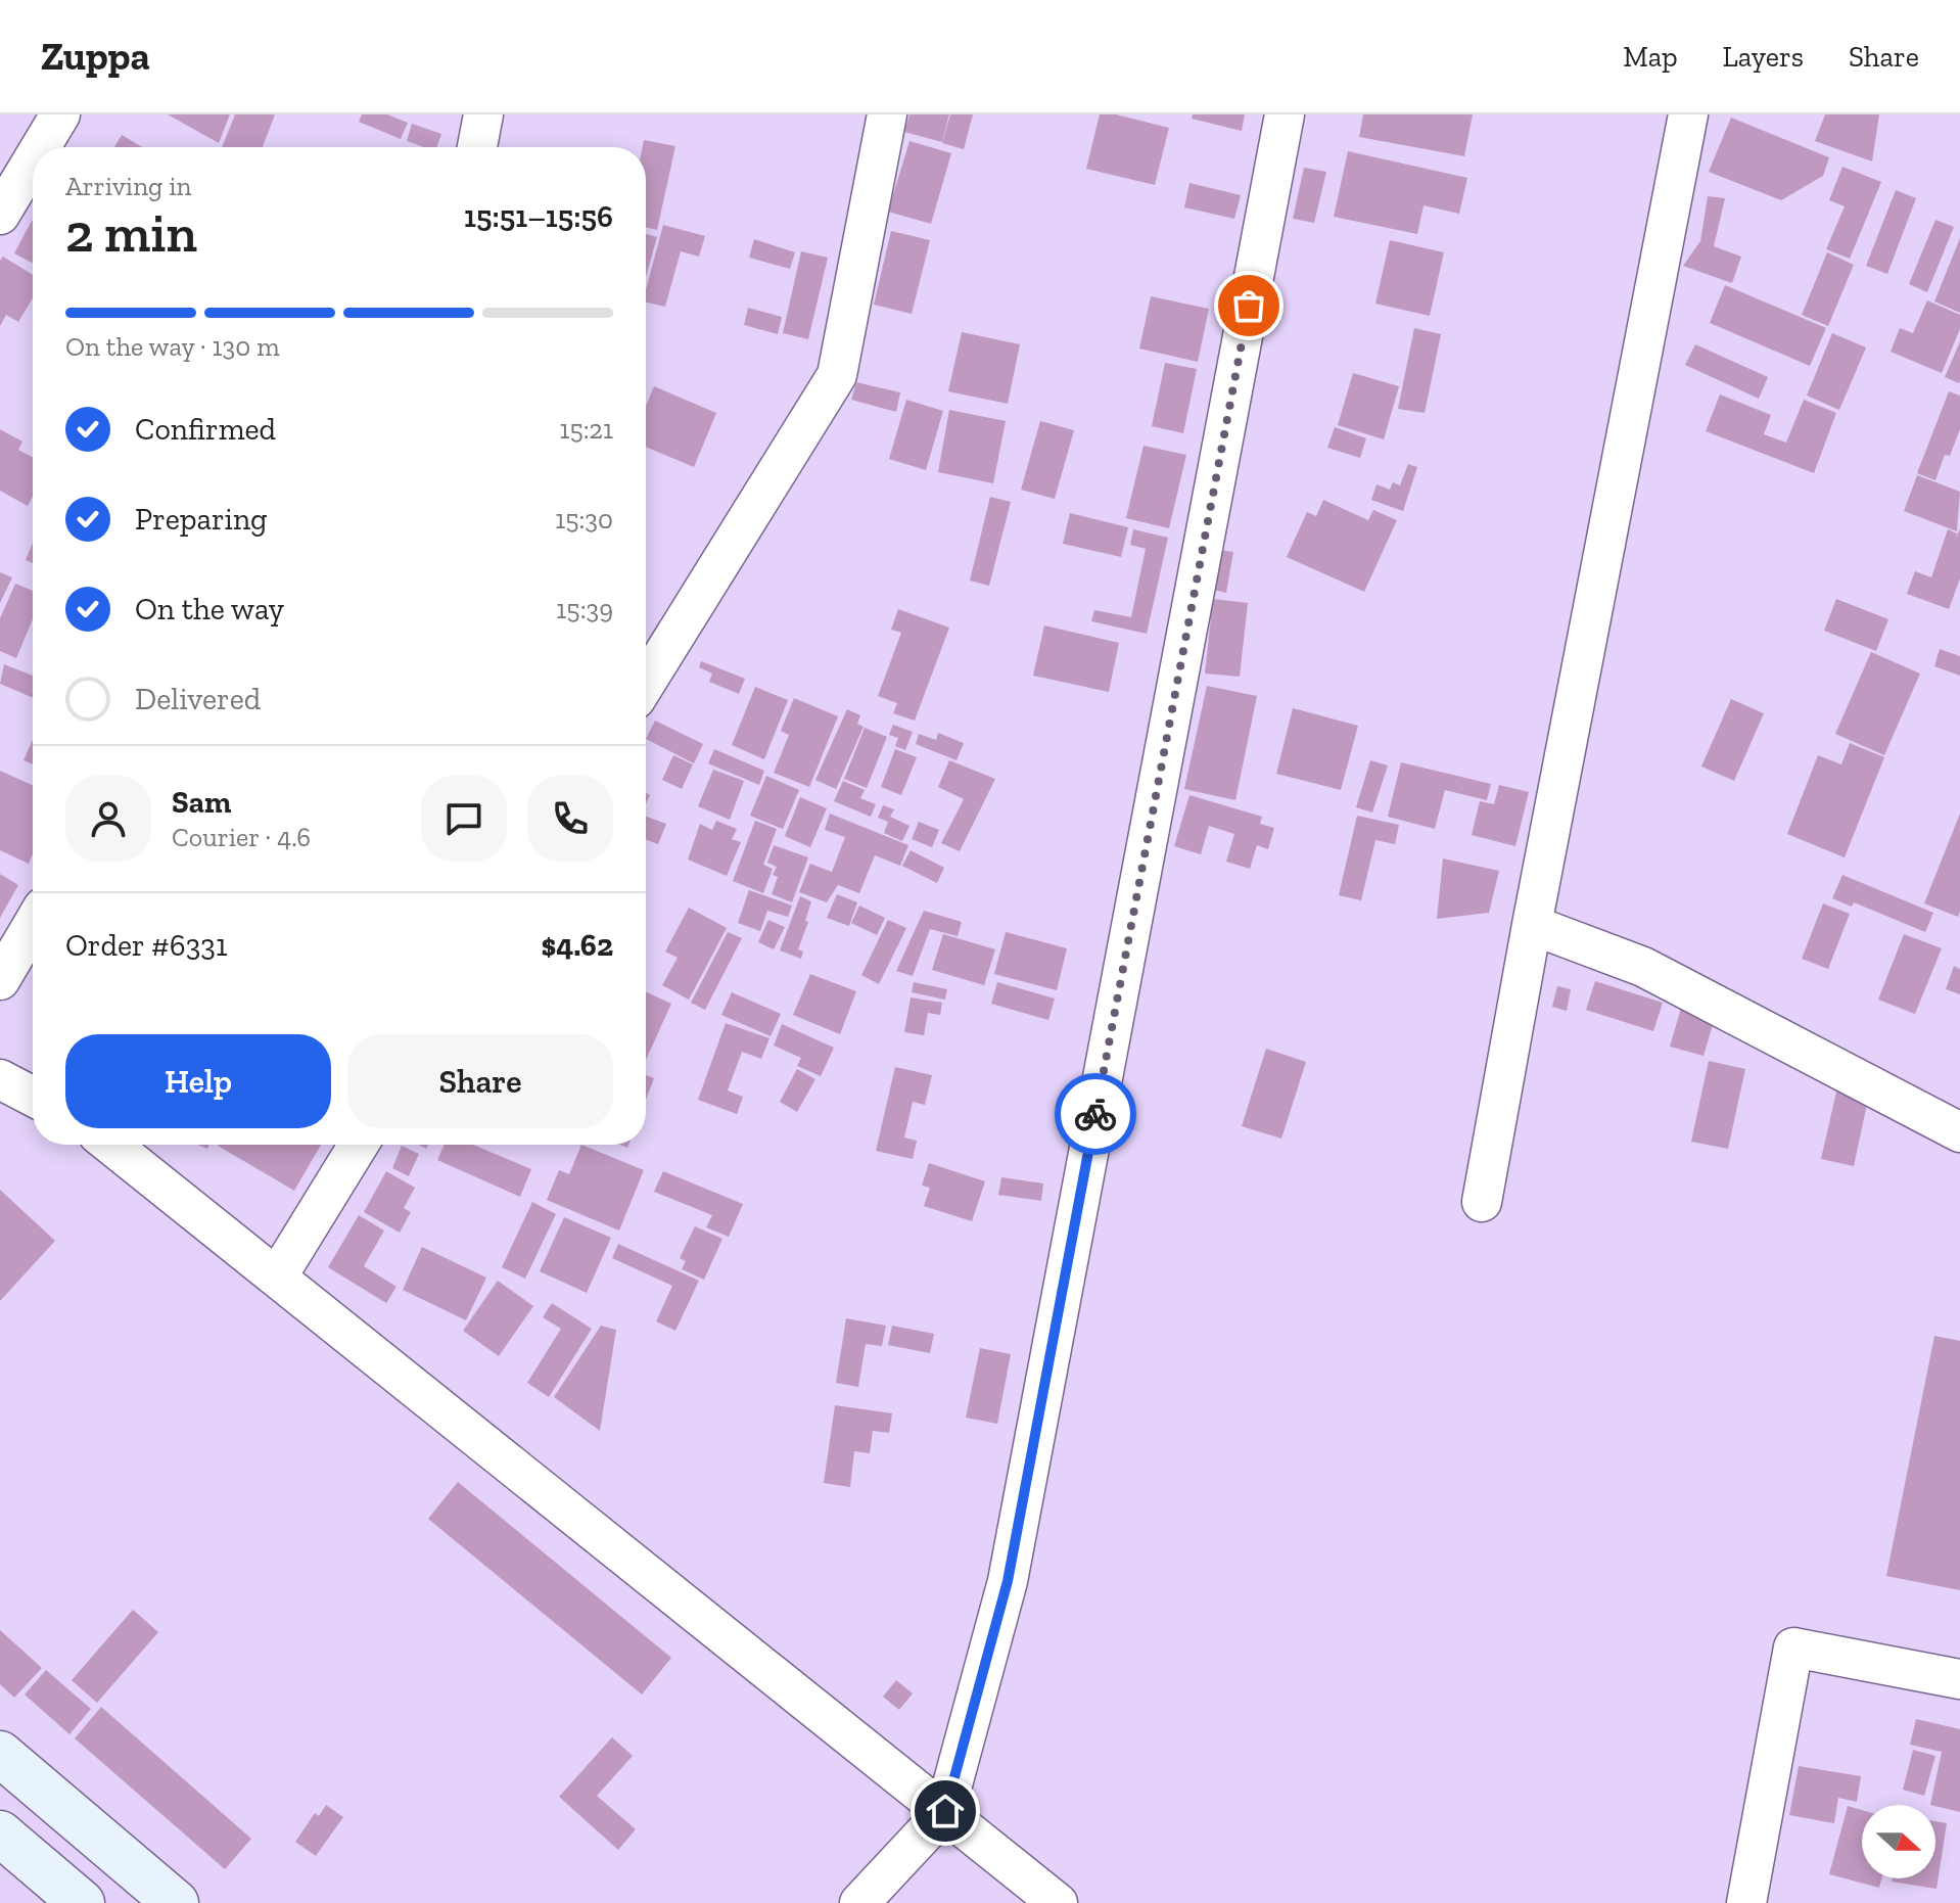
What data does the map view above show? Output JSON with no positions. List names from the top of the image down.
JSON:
{
  "north": "right",
  "page": {
    "header": "Zuppa",
    "nav": ["Map", "Layers", "Share"],
    "heading": ["2 min", "Arriving in", "15:51–15:56"],
    "panel": [
      "Sam",
      "Courier · 4.6",
      "Order #6331",
      "$4.62"
    ],
    "bar": "On the way · 130 m",
    "list": [
      ["Confirmed", "15:21"],
      ["Preparing", "15:30"],
      ["On the way", "15:39"],
      "Delivered"
    ],
    "buttons": ["Help", "Share"]
  }
}
